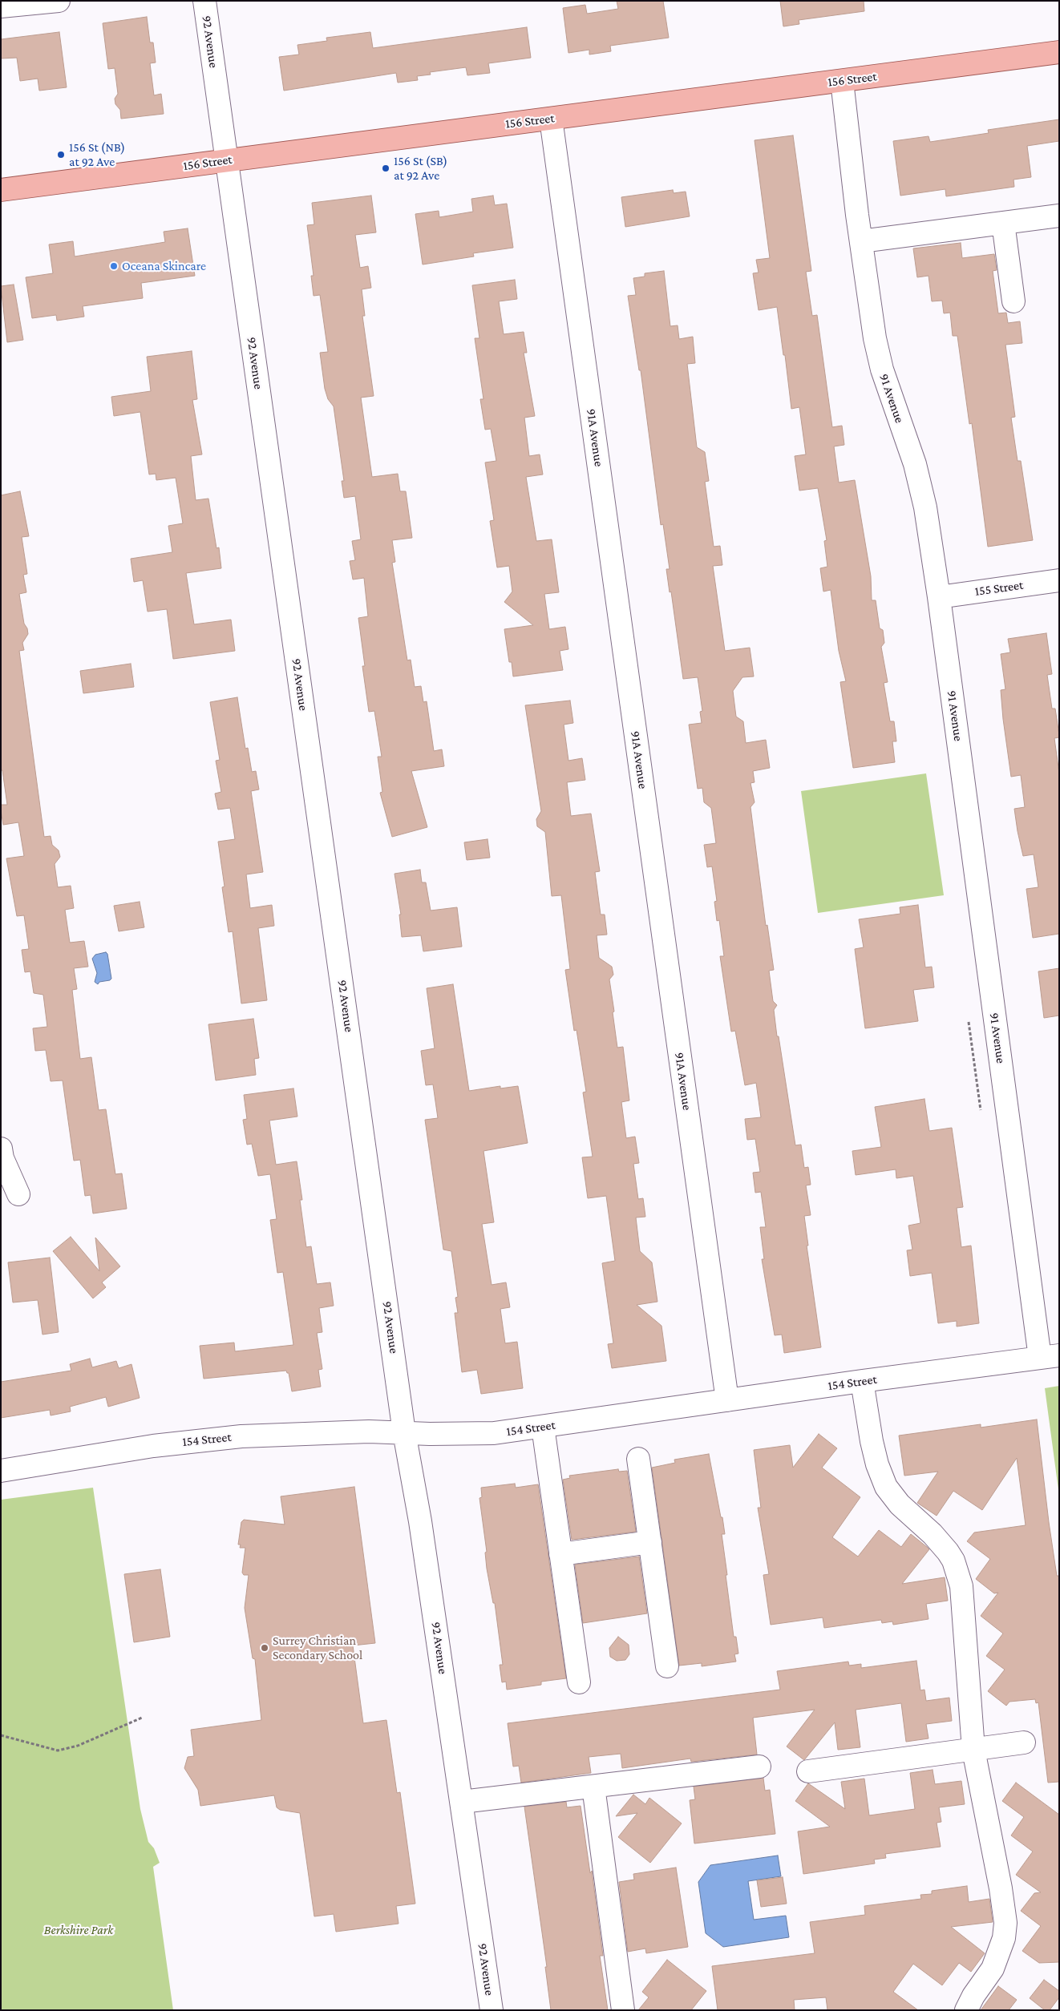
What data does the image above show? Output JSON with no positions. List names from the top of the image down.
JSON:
{
  "streets": {
    "main road": ["156 Street"],
    "street": [
      "92 Avenue",
      "91 Avenue",
      "91A Avenue",
      "155 Street",
      "154 Street"
    ]
  },
  "crossings": [
    ["92 Avenue", "156 Street"],
    ["92 Avenue", "154 Street"],
    ["156 Street", "91 Avenue"],
    ["156 Street", "91A Avenue"],
    ["91 Avenue", "155 Street"],
    ["91 Avenue", "154 Street"],
    ["91A Avenue", "154 Street"]
  ],
  "parks": ["Berkshire Park"],
  "places": [
    "156 St (NB) at 92 Ave",
    "156 St (SB) at 92 Ave",
    "Oceana Skincare",
    "Surrey Christian Secondary School"
  ]
}
